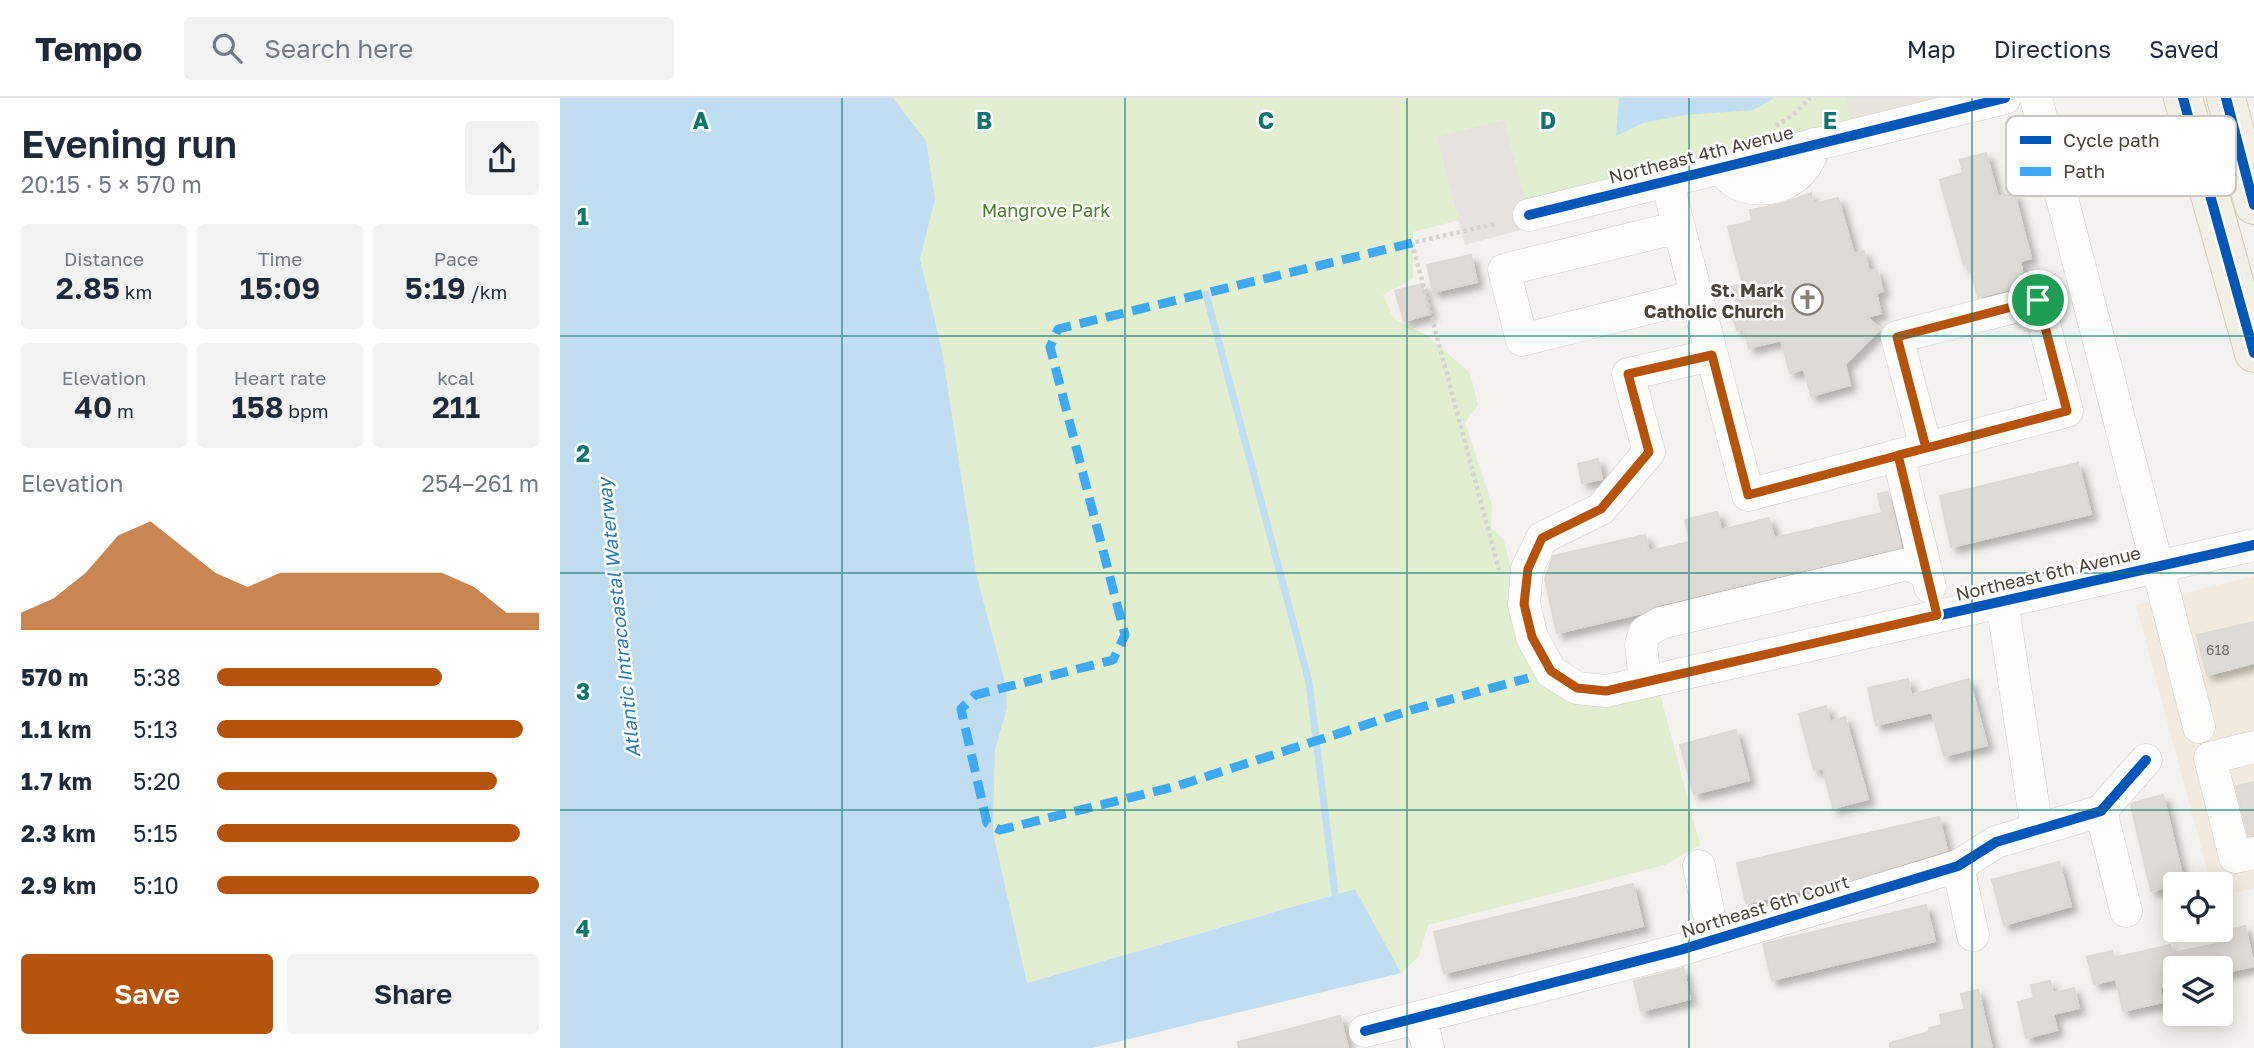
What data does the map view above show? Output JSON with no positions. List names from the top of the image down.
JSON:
{
  "streets": {
    "street": ["Northeast 4th Avenue", "Northeast 6th Avenue", "Northeast 6th Court"]
  },
  "water": ["Atlantic Intracoastal Waterway"],
  "parks": ["Mangrove Park"],
  "places": {
    "church": ["St. Mark Catholic Church"]
  },
  "house_numbers": ["618"],
  "legend": ["Cycle path", "Path"],
  "page": {
    "header": "Tempo",
    "search": "Search here",
    "nav": ["Map", "Directions", "Saved"],
    "heading": ["Evening run", "20:15 · 5 × 570 m"],
    "stats": [
      ["Distance", "2.85 km"],
      ["Time", "15:09"],
      ["Pace", "5:19 /km"],
      ["Elevation", "40 m"],
      ["Heart rate", "158 bpm"],
      ["kcal", "211"]
    ],
    "chart": ["Elevation", "254–261 m"],
    "list": [
      {
        "name": "570 m",
        "note": "5:38"
      },
      {
        "name": "1.1 km",
        "note": "5:13"
      },
      {
        "name": "1.7 km",
        "note": "5:20"
      },
      {
        "name": "2.3 km",
        "note": "5:15"
      },
      {
        "name": "2.9 km",
        "note": "5:10"
      }
    ],
    "buttons": ["Save", "Share"]
  },
  "grid": {
    "columns": [
      "A",
      "B",
      "C",
      "D",
      "E"
    ],
    "rows": [
      "1",
      "2",
      "3",
      "4"
    ]
  }
}
